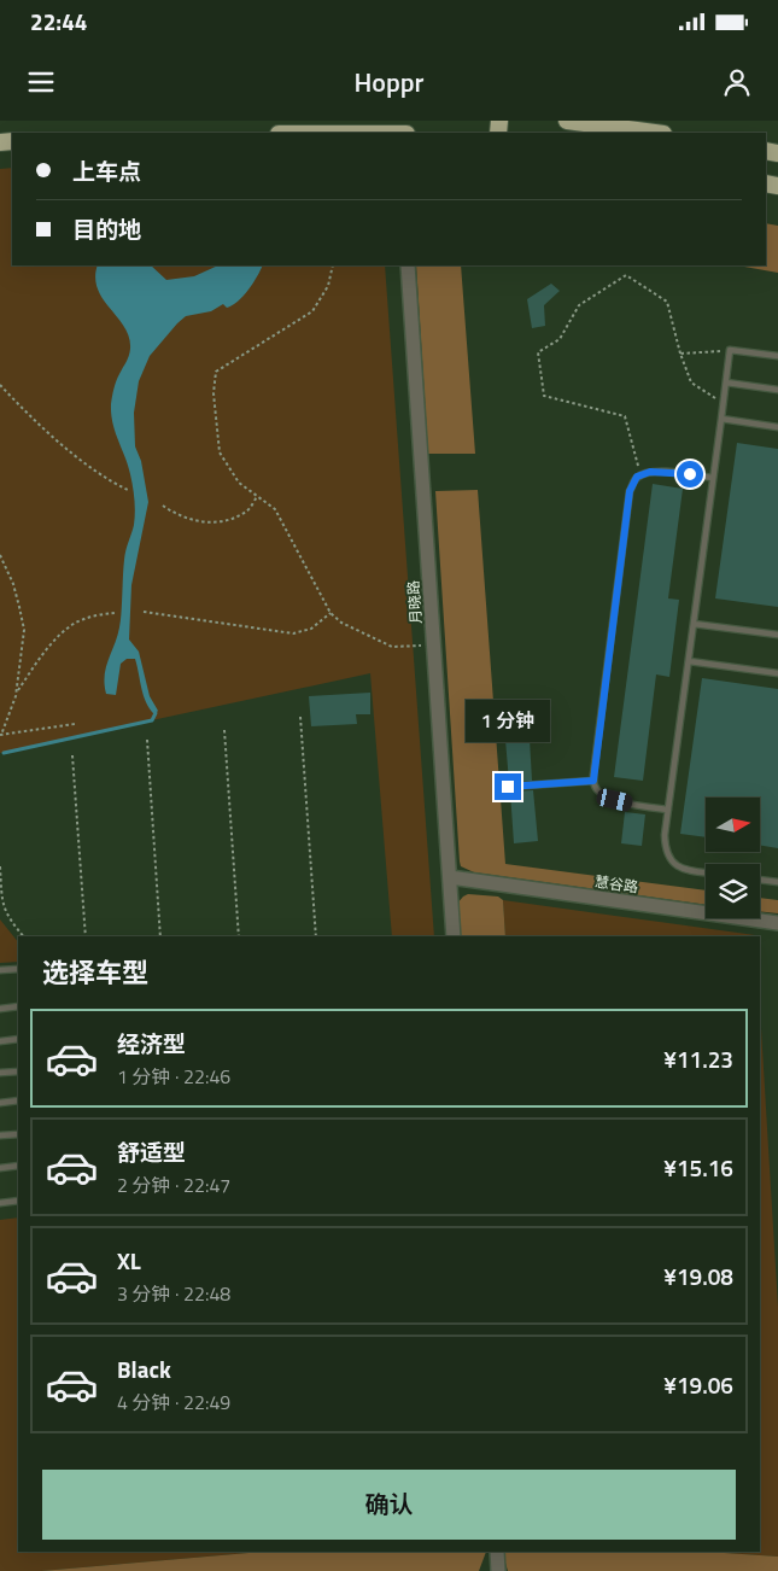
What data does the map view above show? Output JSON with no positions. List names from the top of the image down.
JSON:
{
  "streets": {
    "street": ["月晓路", "慧谷路"]
  },
  "crossings": [
    ["月晓路", "慧谷路"]
  ],
  "north": "right",
  "page": {
    "status": "22:44",
    "header": "Hoppr",
    "banner": ["上车点", "目的地"],
    "bubble": "1 分钟",
    "heading": "选择车型",
    "list": [
      {
        "name": "经济型",
        "note": "1 分钟 · 22:46",
        "value": "¥11.23"
      },
      {
        "name": "舒适型",
        "note": "2 分钟 · 22:47",
        "value": "¥15.16"
      },
      {
        "name": "XL",
        "note": "3 分钟 · 22:48",
        "value": "¥19.08"
      },
      {
        "name": "Black",
        "note": "4 分钟 · 22:49",
        "value": "¥19.06"
      }
    ],
    "buttons": "确认"
  }
}
